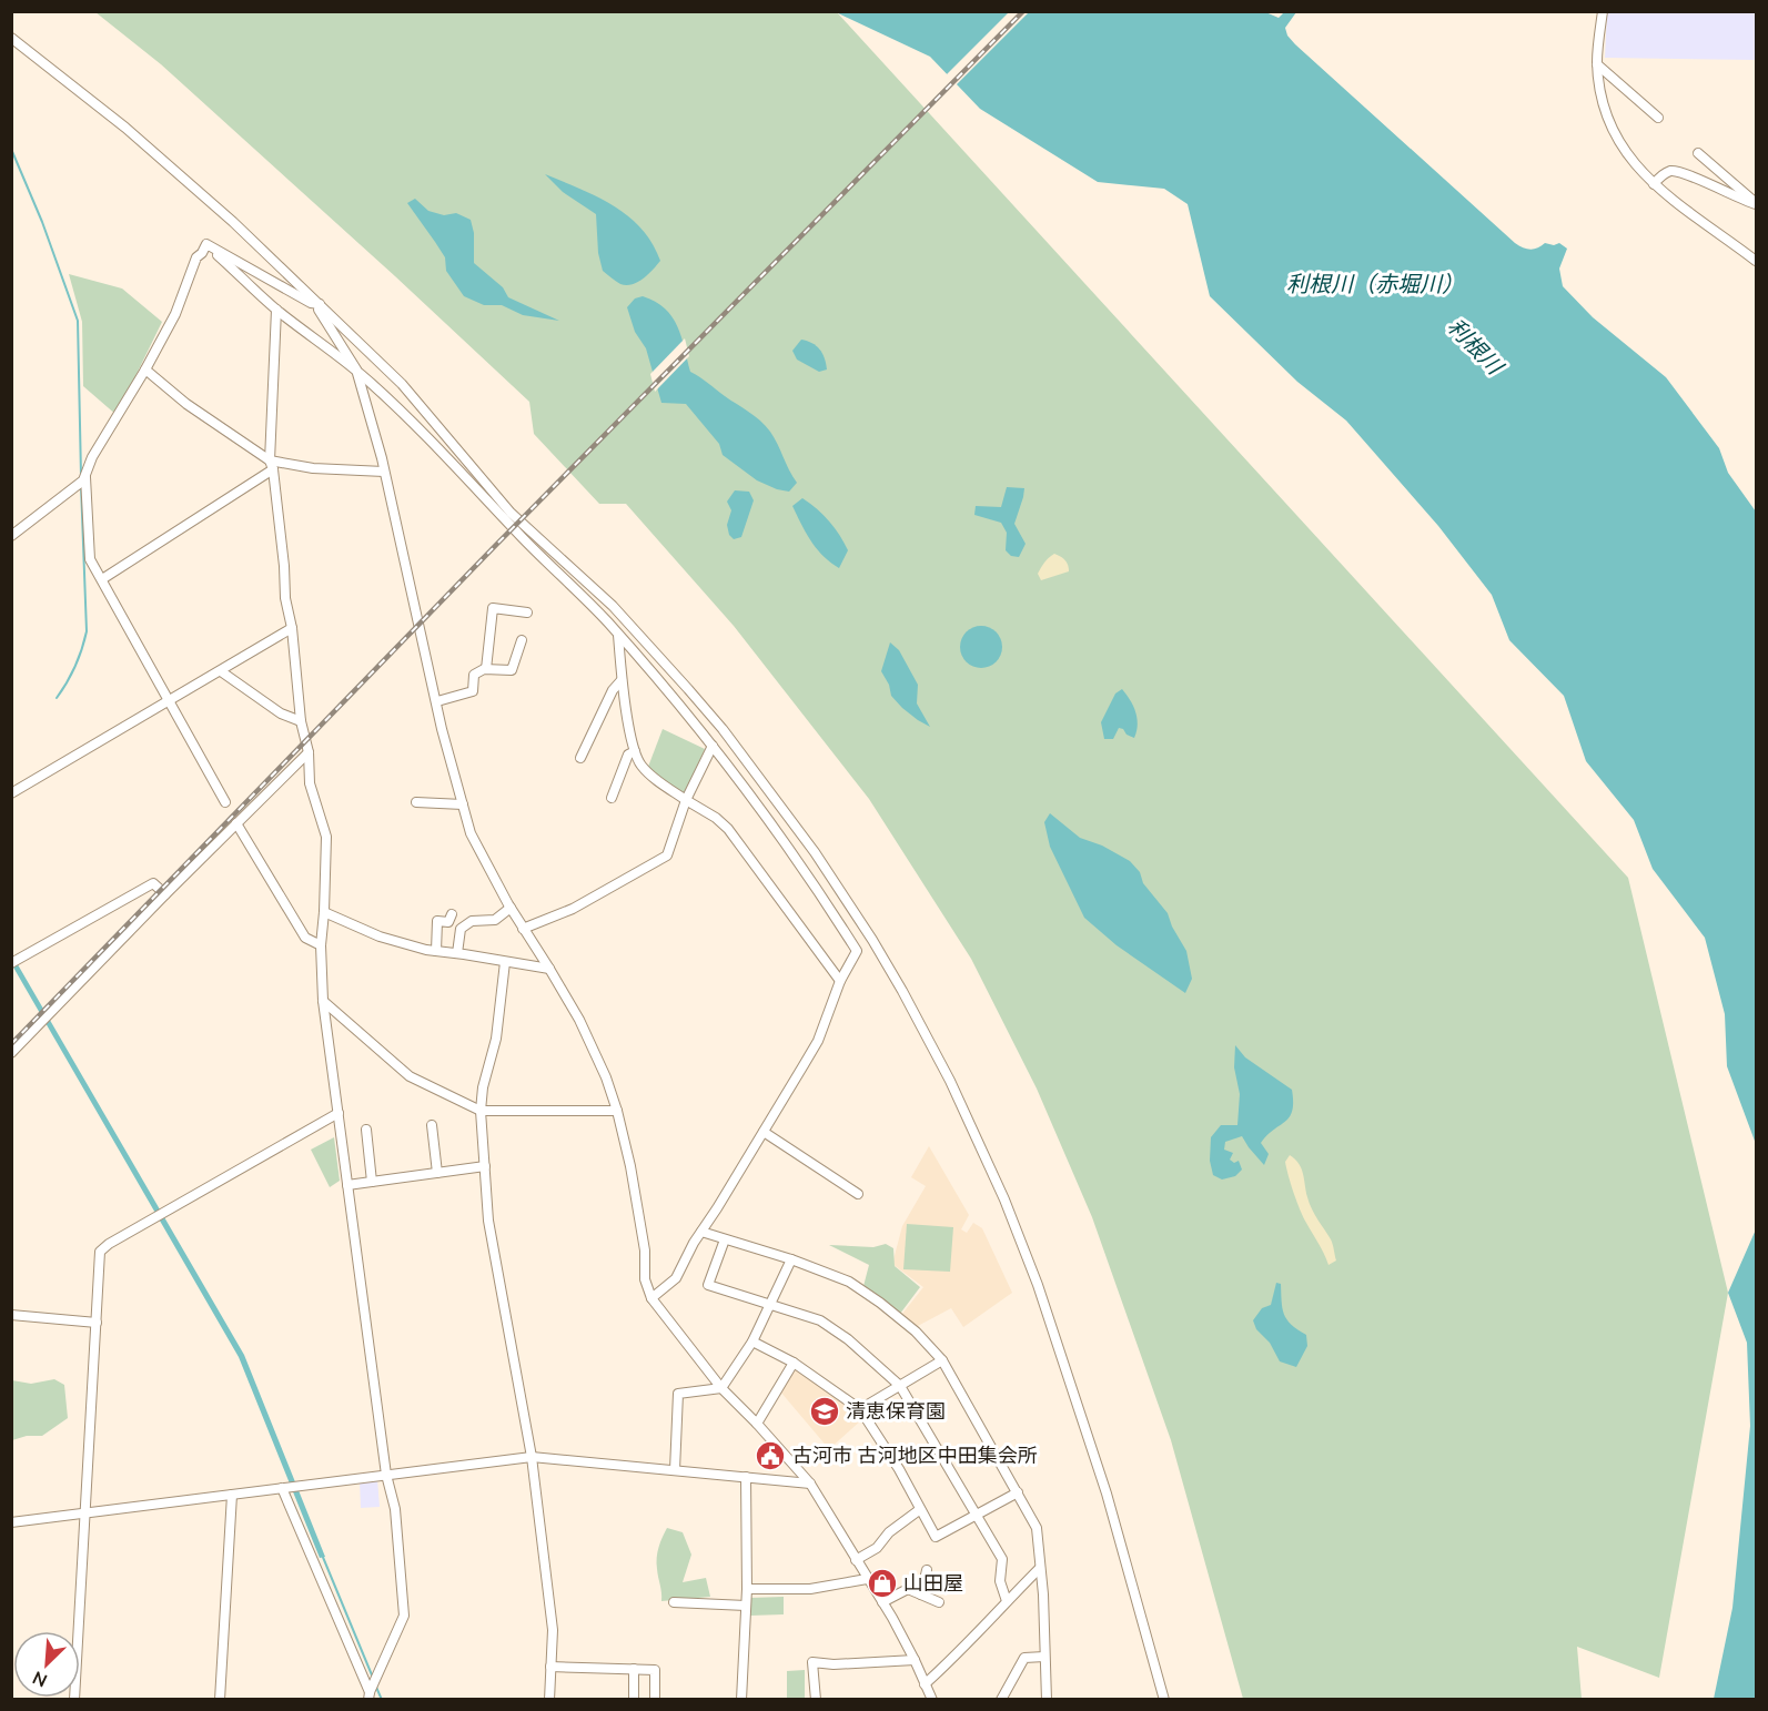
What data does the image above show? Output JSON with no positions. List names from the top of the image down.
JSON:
{
  "water": ["利根川（赤堀川）", "利根川"],
  "places": {
    "school or university": ["清恵保育園"],
    "public building": ["古河市 古河地区中田集会所"],
    "shop": ["山田屋"]
  },
  "north": "bottom left"
}
